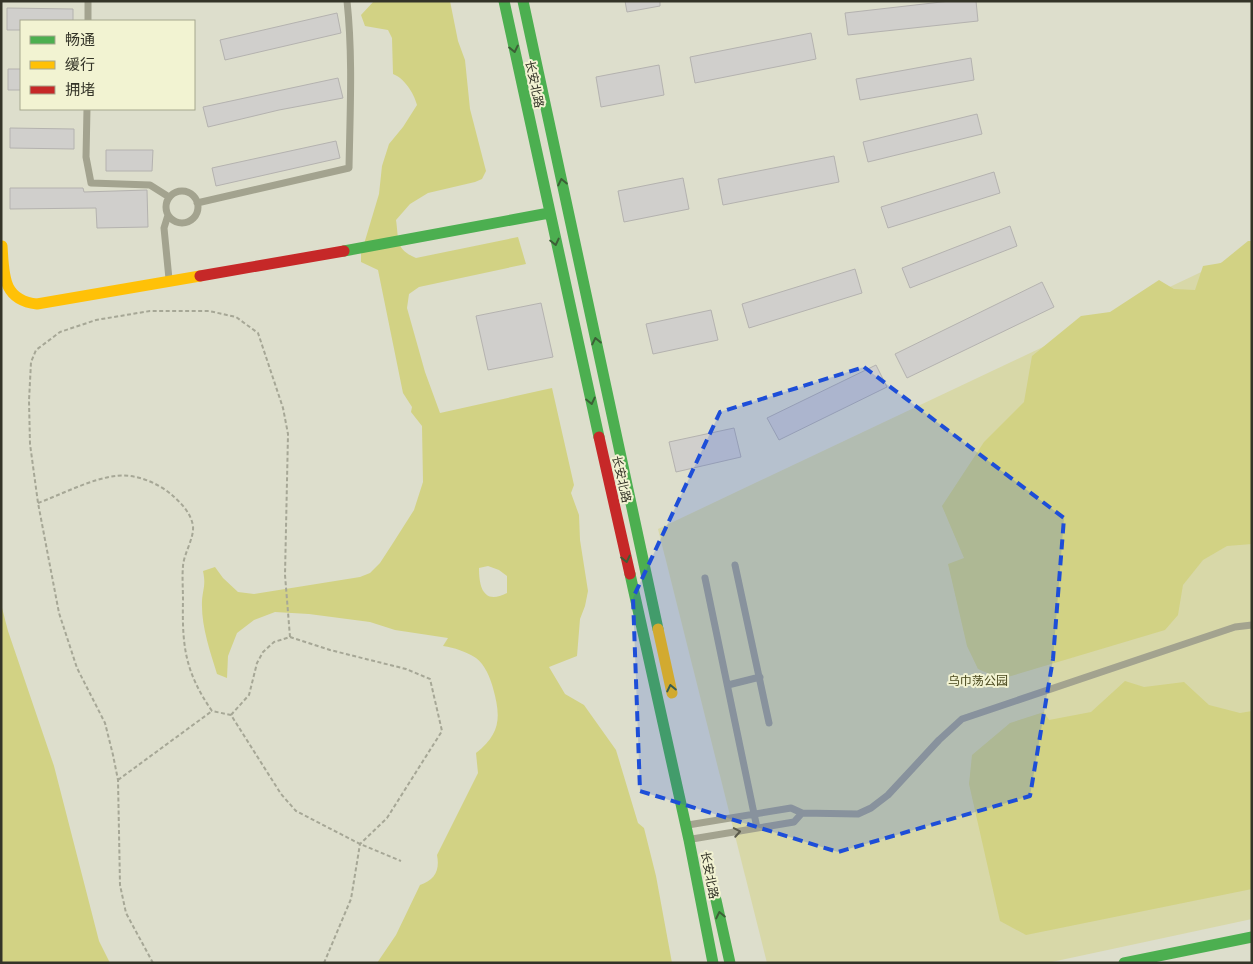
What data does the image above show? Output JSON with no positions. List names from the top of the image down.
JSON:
{
  "streets": {
    "main road": ["长安北路"]
  },
  "parks": ["乌巾荡公园"],
  "legend": ["畅通", "缓行", "拥堵"]
}
